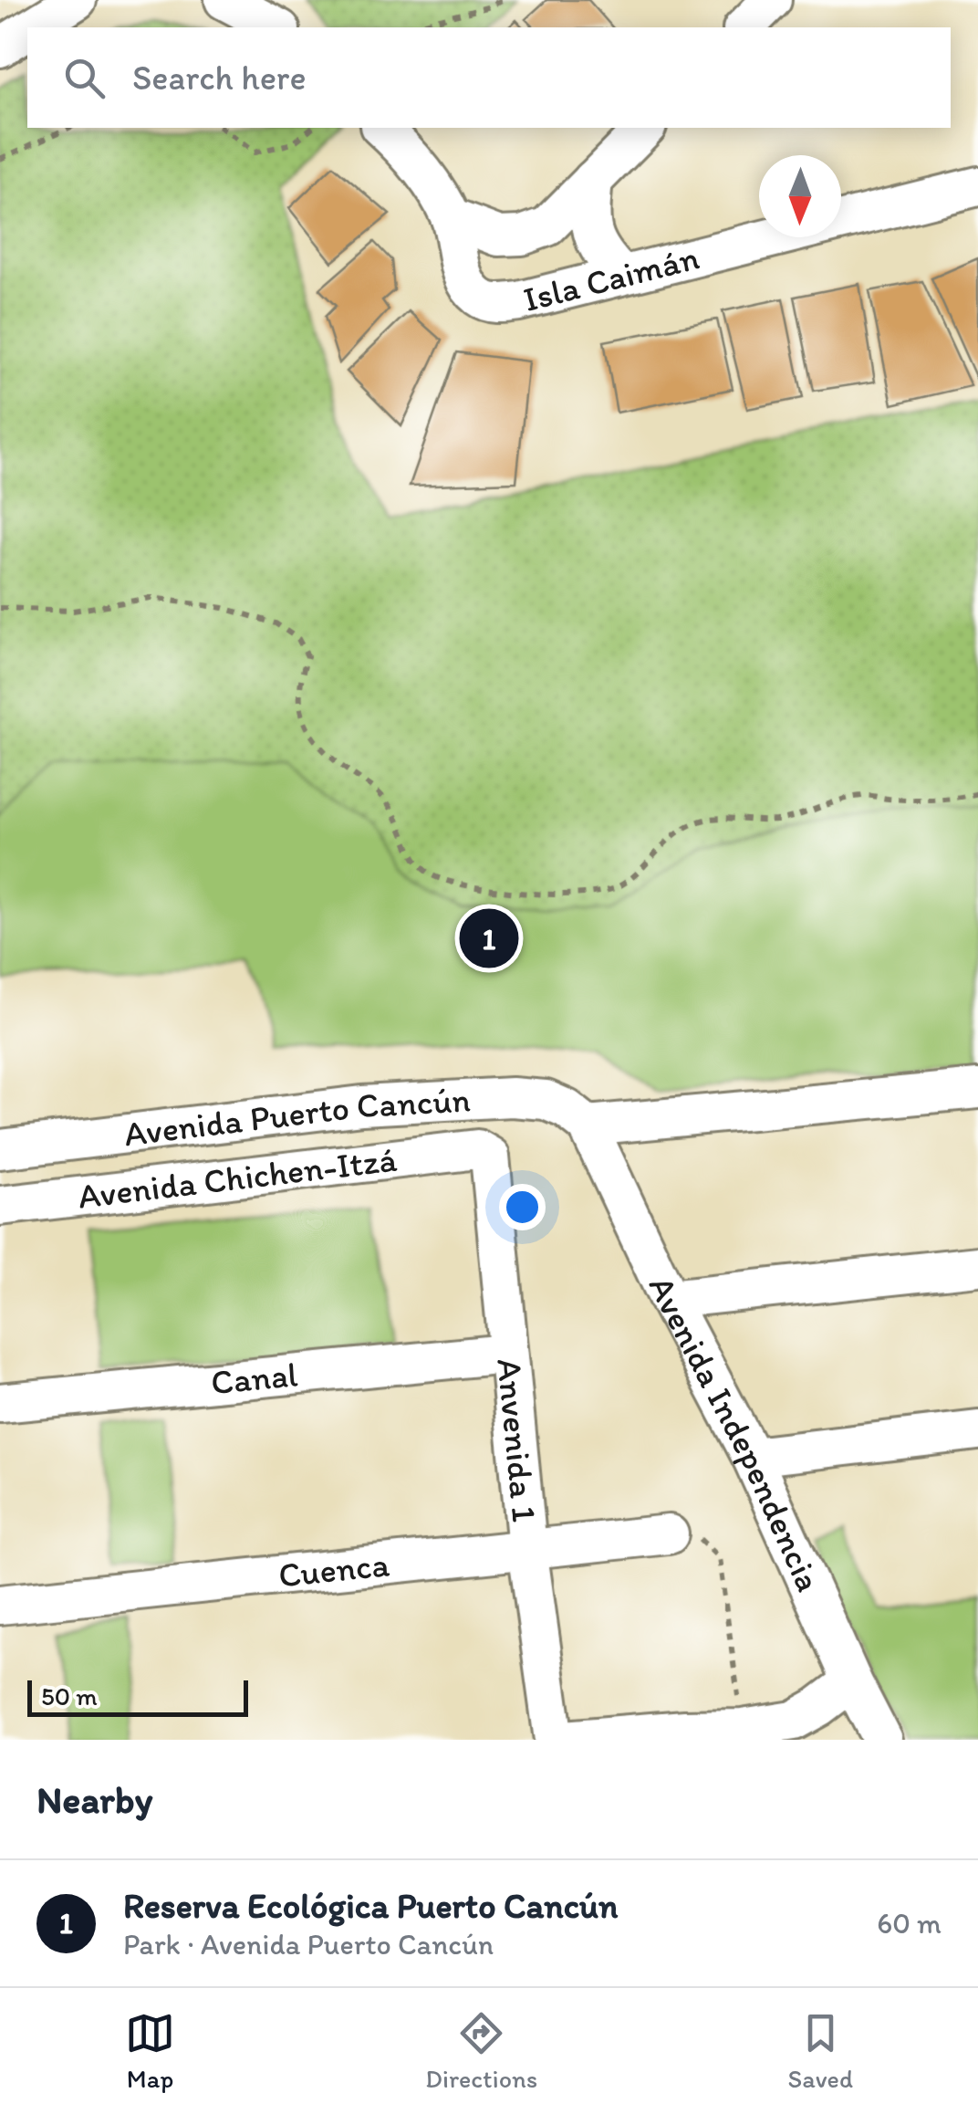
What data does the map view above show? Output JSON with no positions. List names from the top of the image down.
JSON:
{
  "streets": {
    "street": [
      "Isla Caimán",
      "Avenida Puerto Cancún",
      "Avenida Chichen-Itzá",
      "Canal",
      "Avenida Independencia",
      "Anvenida 1",
      "Cuenca"
    ]
  },
  "crossings": [
    ["Avenida Puerto Cancún", "Avenida Independencia"],
    ["Avenida Chichen-Itzá", "Anvenida 1"],
    ["Canal", "Anvenida 1"],
    ["Anvenida 1", "Cuenca"]
  ],
  "scale_bar": "50 m",
  "north": "bottom",
  "page": {
    "search": "Search here",
    "pins": "1",
    "scale": "50 m",
    "heading": "Nearby",
    "list": [
      {
        "mark": "1",
        "name": "Reserva Ecológica Puerto Cancún",
        "note": "Park · Avenida Puerto Cancún",
        "value": "60 m"
      }
    ],
    "nav": ["Map", "Directions", "Saved"]
  }
}
